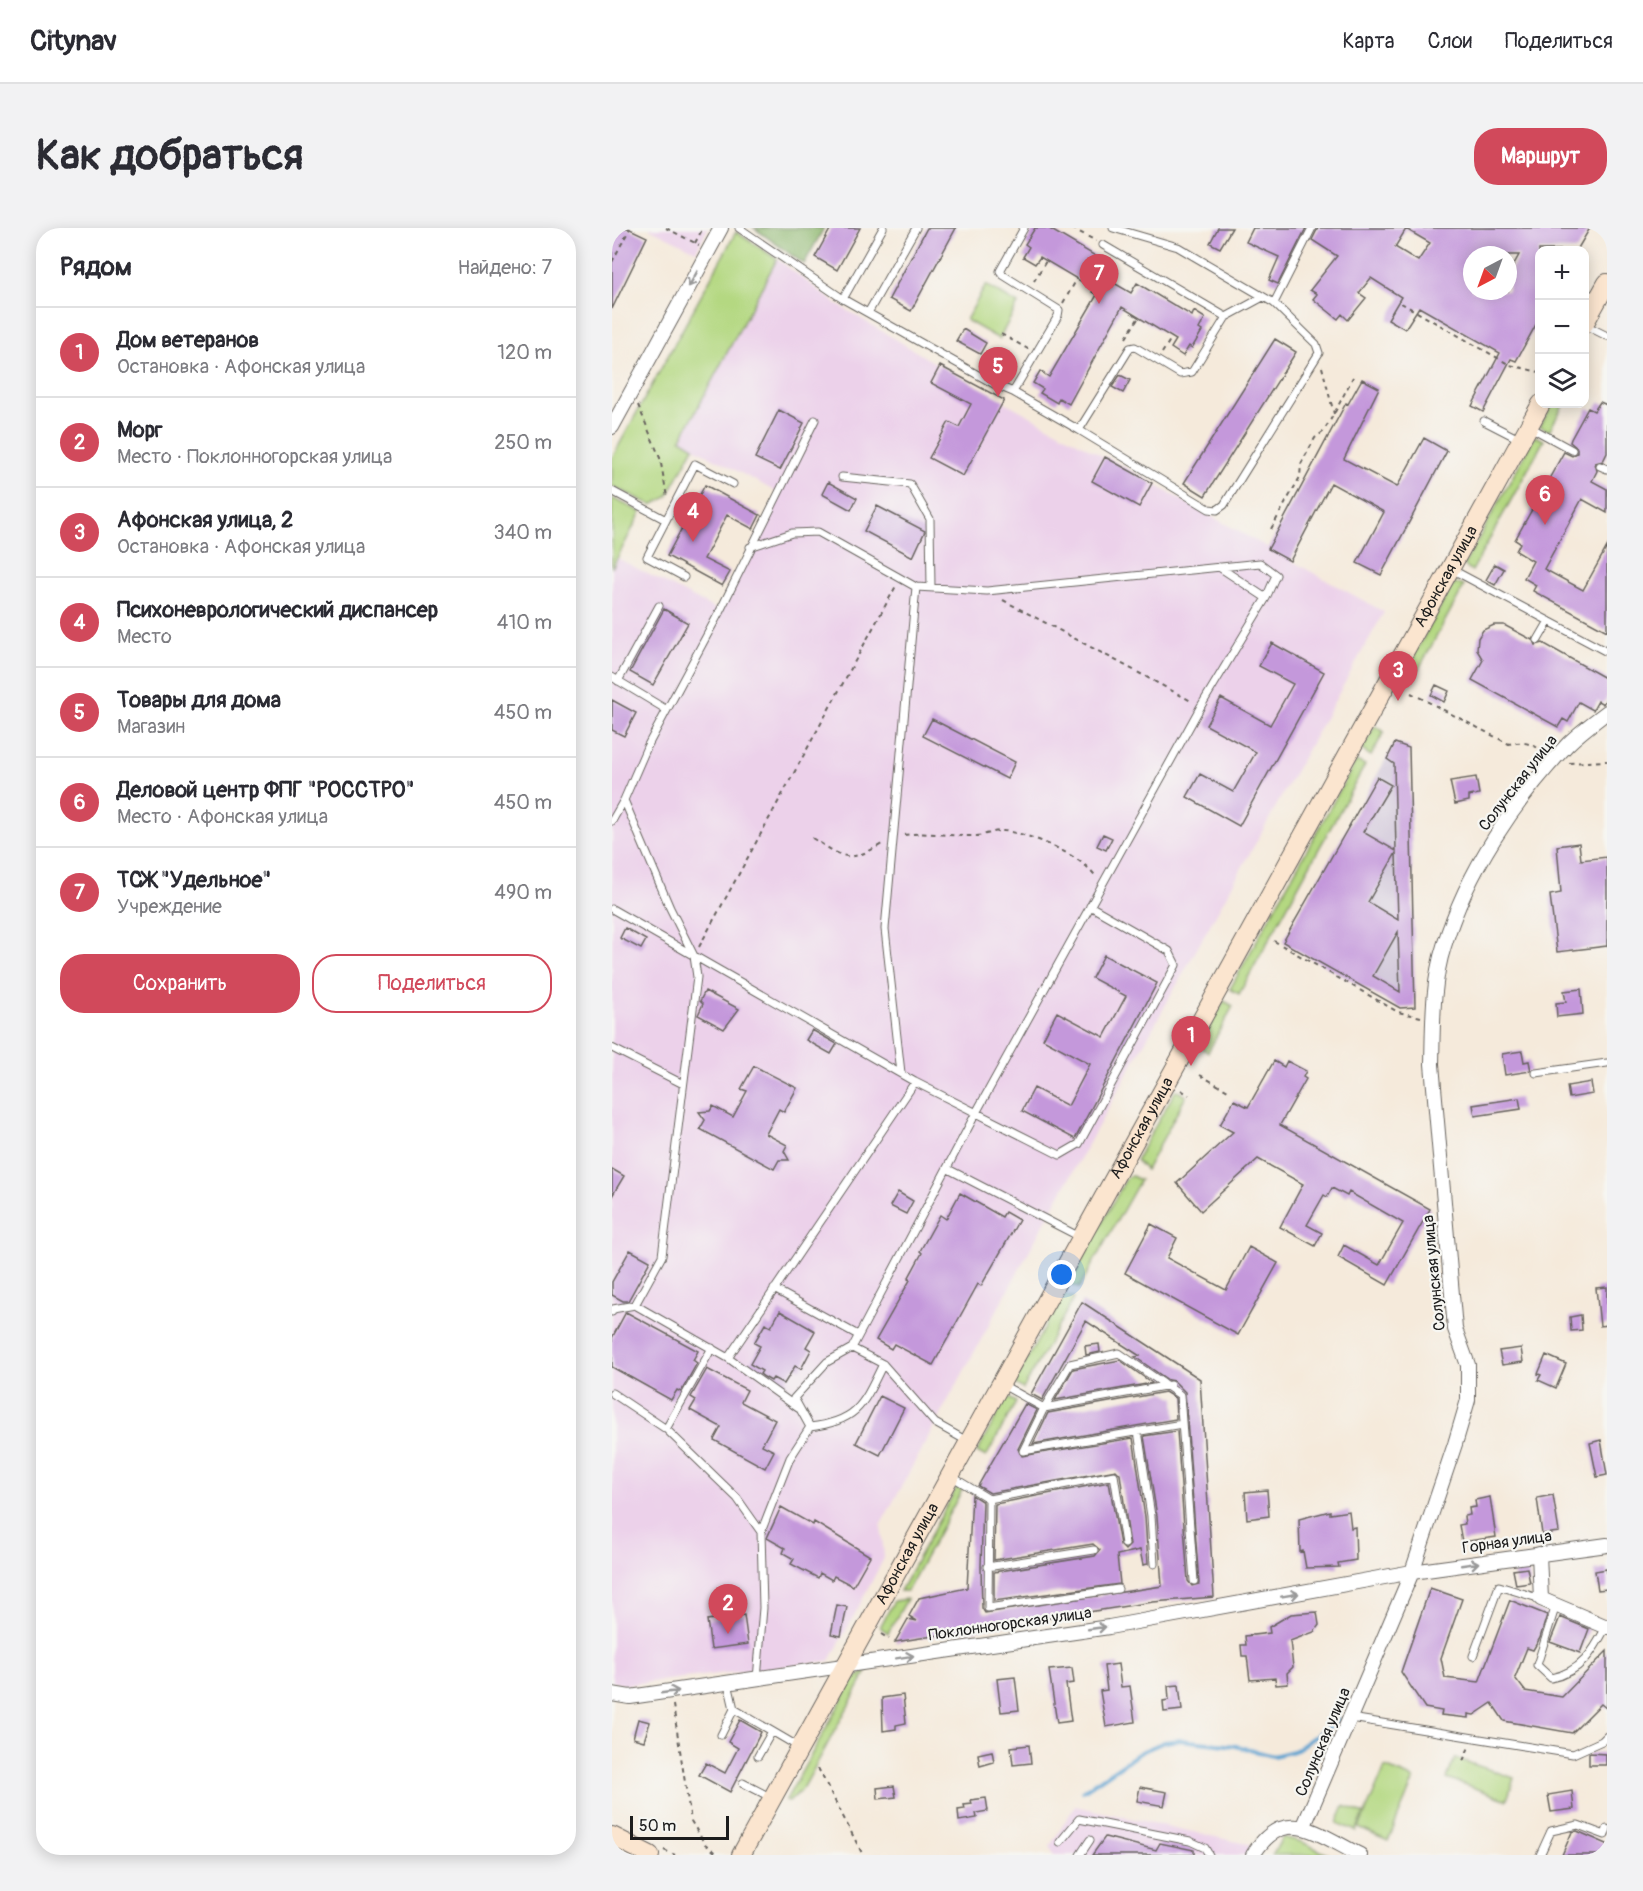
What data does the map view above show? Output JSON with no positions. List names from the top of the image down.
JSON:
{
  "streets": {
    "street": [
      "Афонская улица",
      "Солунская улица",
      "Горная улица",
      "Поклонногорская улица"
    ]
  },
  "crossings": [
    ["Афонская улица", "Поклонногорская улица"],
    ["Солунская улица", "Горная улица"],
    ["Солунская улица", "Поклонногорская улица"],
    ["Горная улица", "Поклонногорская улица"]
  ],
  "one_way": ["Горная улица", "Поклонногорская улица"],
  "scale_bar": "50 m",
  "north": "bottom left",
  "page": {
    "header": "Citynav",
    "nav": ["Карта", "Слои", "Поделиться"],
    "buttons": [
      "Маршрут",
      ["Сохранить", "Поделиться"]
    ],
    "title": "Как добраться",
    "heading": ["Рядом", "Найдено: 7"],
    "map_buttons": ["+", "−"],
    "pins": [
      "7",
      "5",
      "6",
      "4",
      "3",
      "1",
      "2"
    ],
    "list": [
      {
        "mark": "1",
        "name": "Дом ветеранов",
        "note": "Остановка · Афонская улица",
        "value": "120 m"
      },
      {
        "mark": "2",
        "name": "Морг",
        "note": "Место · Поклонногорская улица",
        "value": "250 m"
      },
      {
        "mark": "3",
        "name": "Афонская улица, 2",
        "note": "Остановка · Афонская улица",
        "value": "340 m"
      },
      {
        "mark": "4",
        "name": "Психоневрологический диспансер",
        "note": "Место",
        "value": "410 m"
      },
      {
        "mark": "5",
        "name": "Товары для дома",
        "note": "Магазин",
        "value": "450 m"
      },
      {
        "mark": "6",
        "name": "Деловой центр ФПГ \"РОССТРО\"",
        "note": "Место · Афонская улица",
        "value": "450 m"
      },
      {
        "mark": "7",
        "name": "ТСЖ \"Удельное\"",
        "note": "Учреждение",
        "value": "490 m"
      }
    ],
    "scale": "50 m"
  }
}
